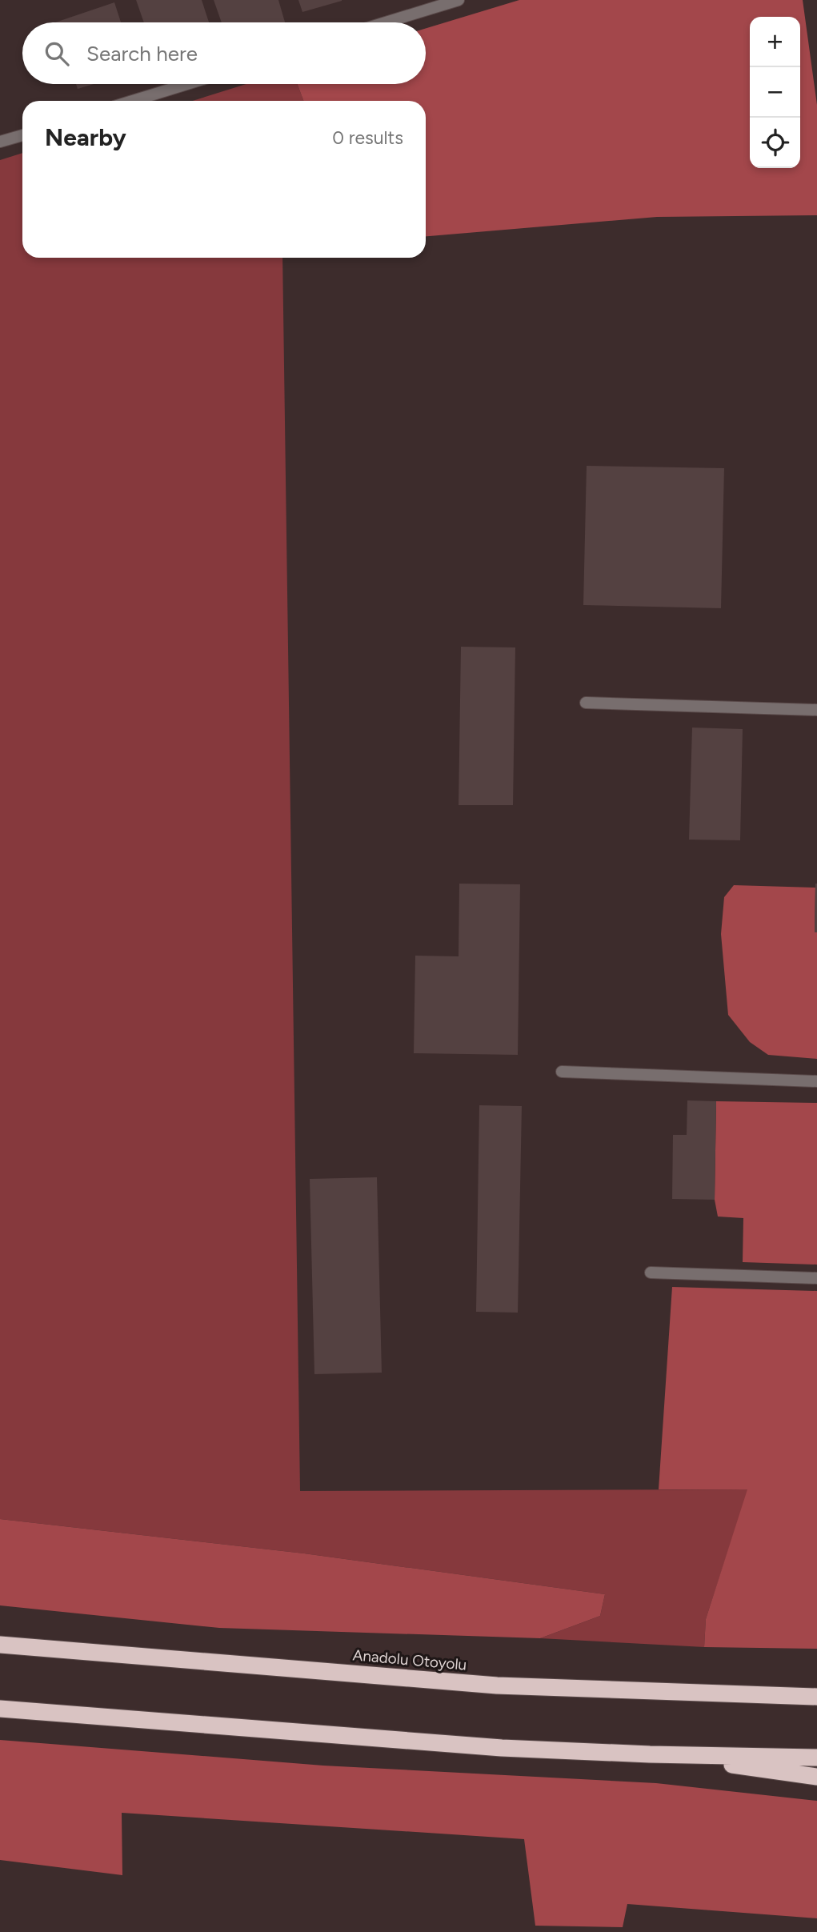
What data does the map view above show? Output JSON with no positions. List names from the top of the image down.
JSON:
{
  "streets": {
    "highway": ["Anadolu Otoyolu"]
  },
  "page": {
    "map_buttons": ["+", "−"],
    "search": "Search here",
    "heading": ["Nearby", "0 results"]
  }
}
